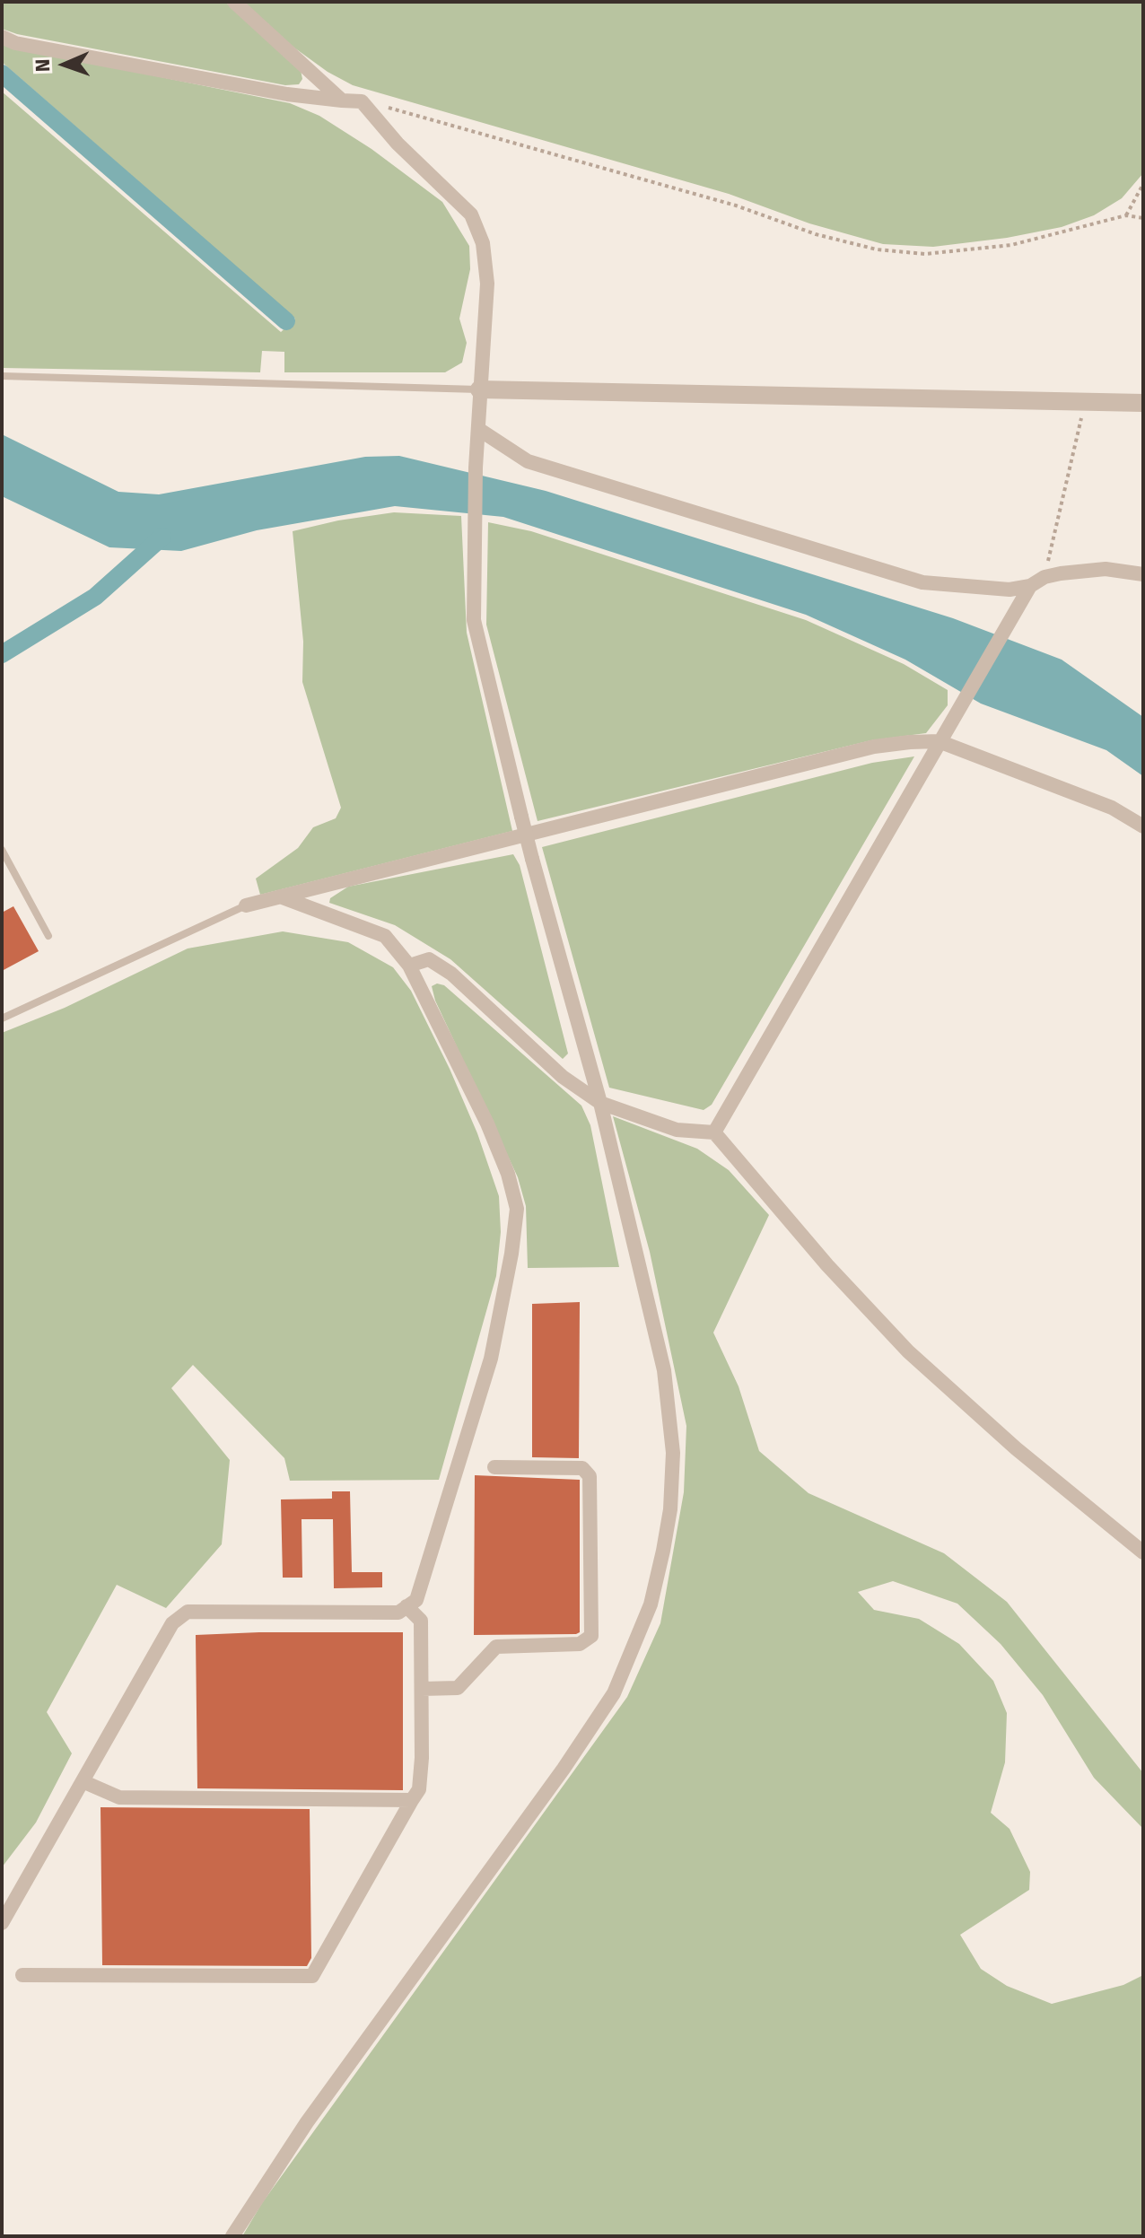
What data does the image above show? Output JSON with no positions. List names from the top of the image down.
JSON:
{
  "north": "left"
}
